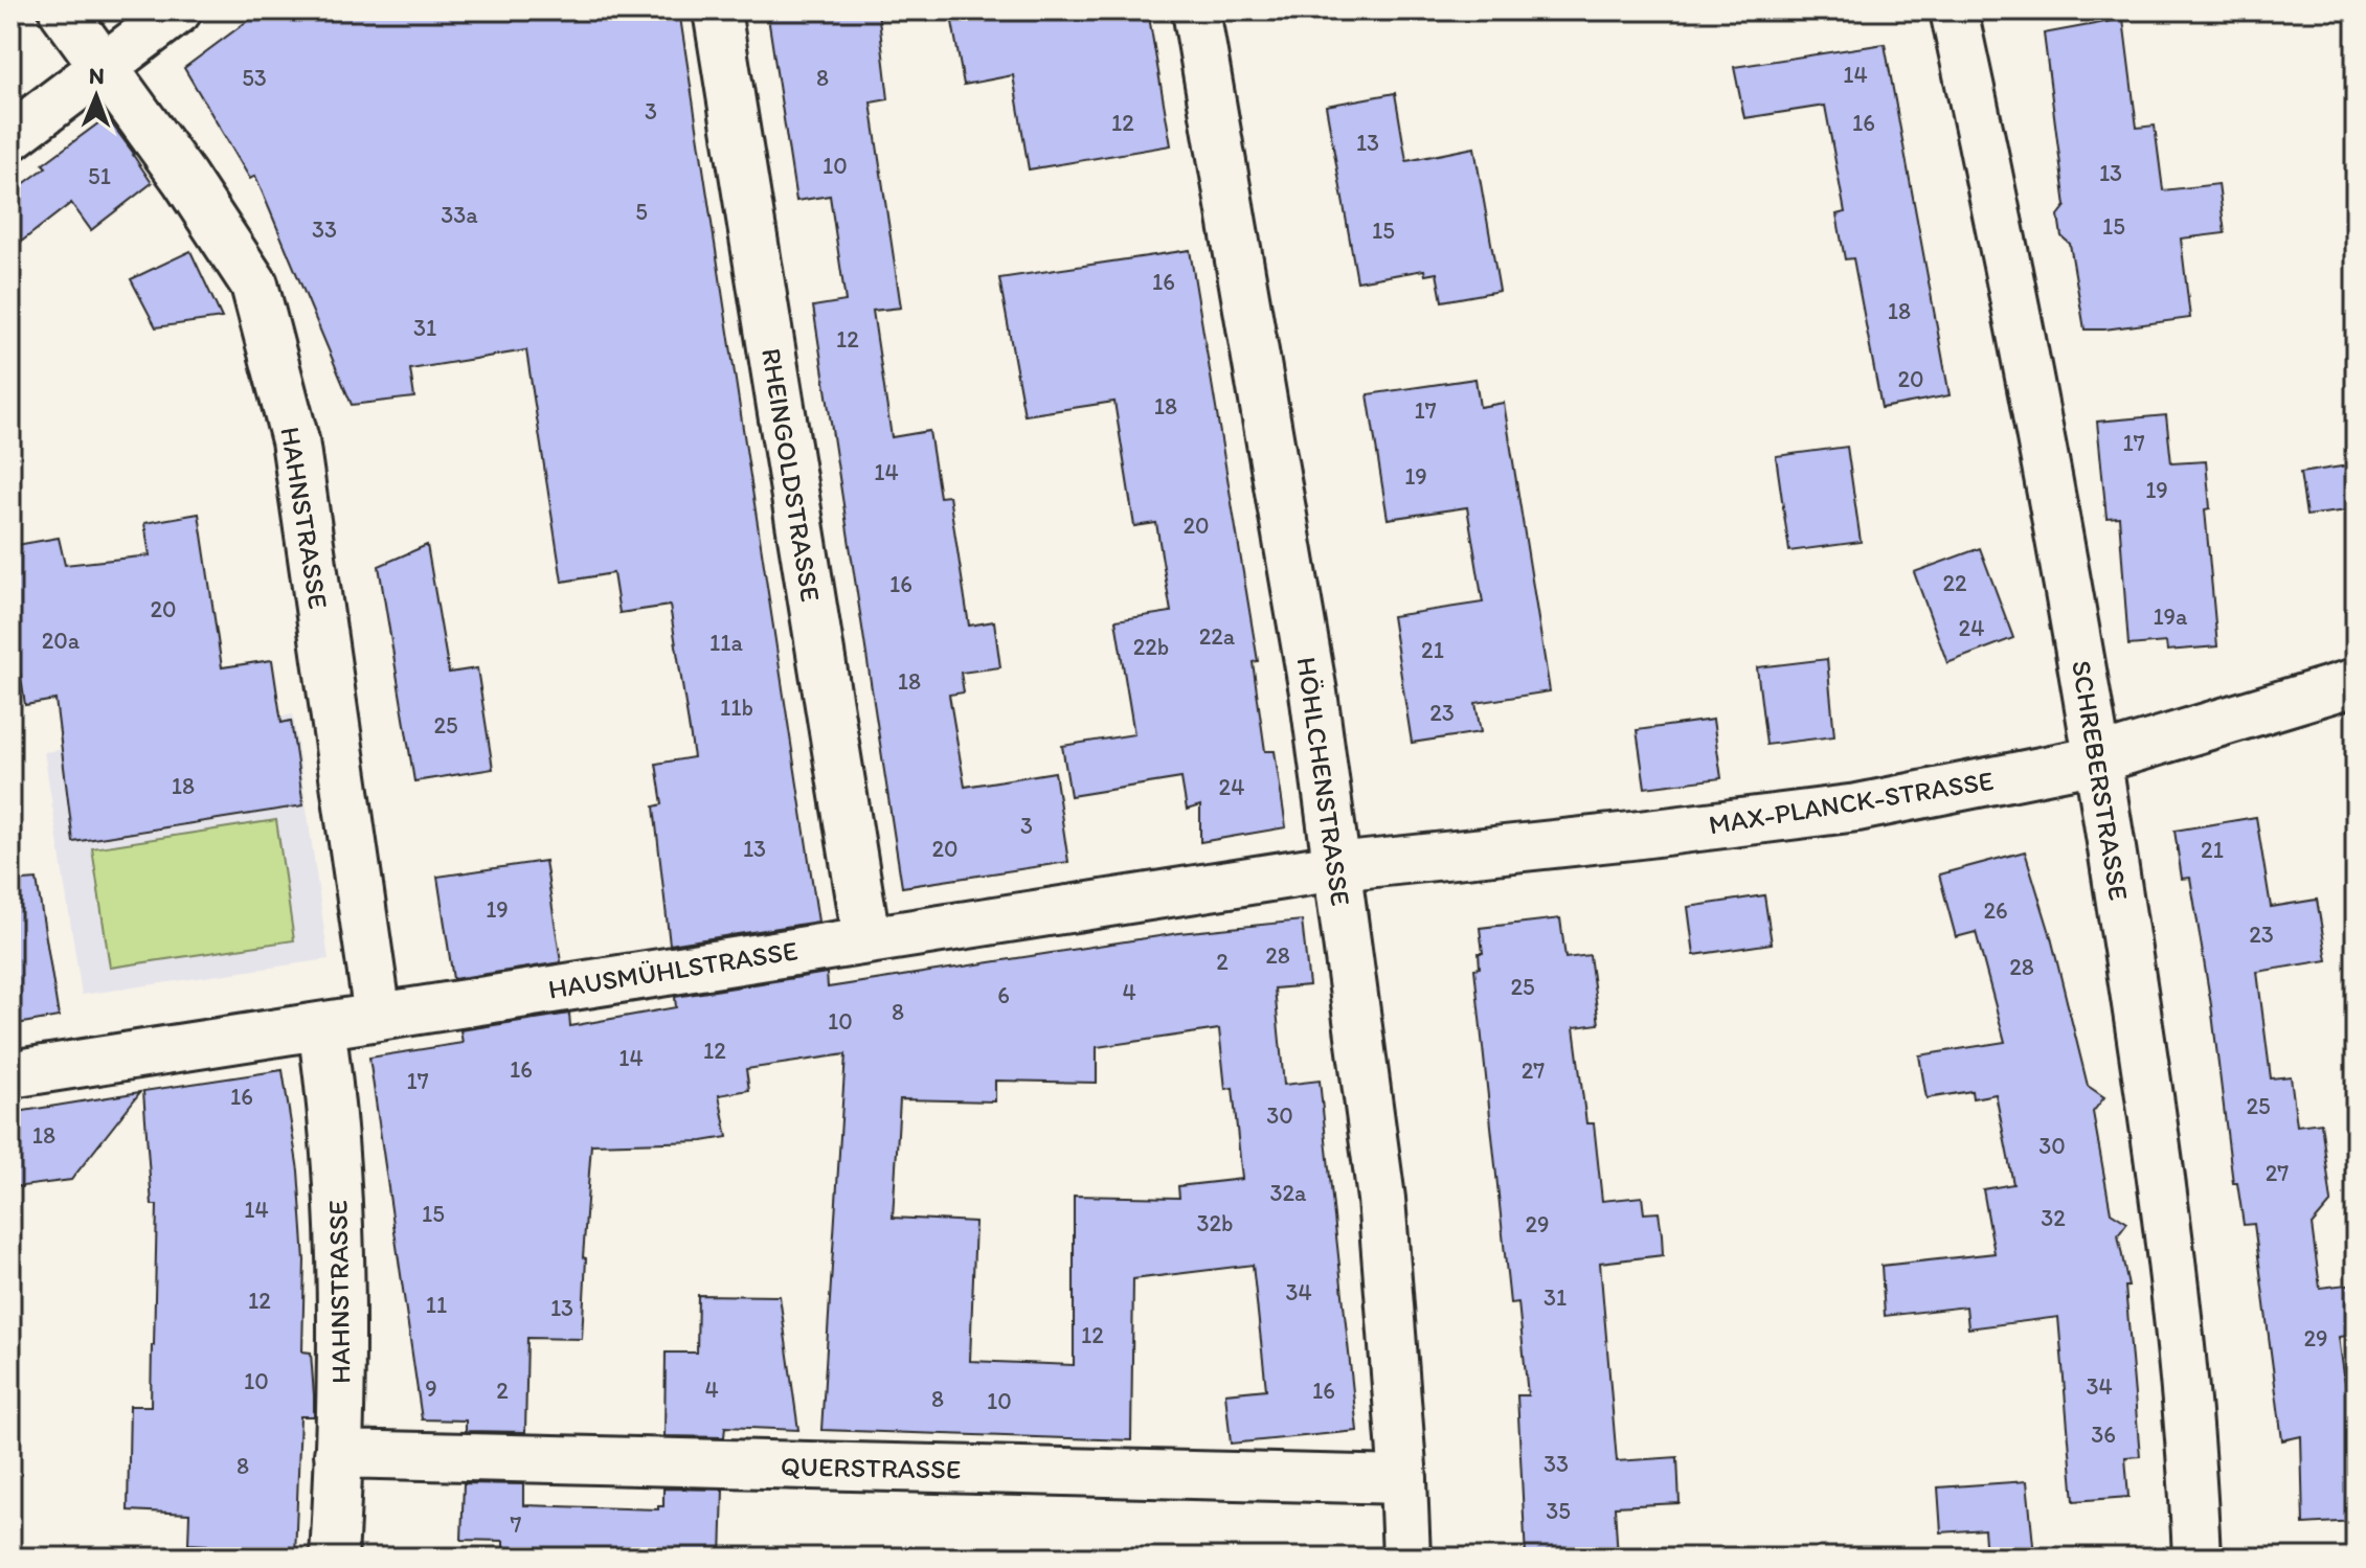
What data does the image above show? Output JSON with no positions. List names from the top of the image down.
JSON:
{
  "streets": {
    "street": [
      "RHEINGOLDSTRASSE",
      "HAHNSTRASSE",
      "SCHREBERSTRASSE",
      "HÖHLCHENSTRASSE",
      "MAX-PLANCK-STRASSE",
      "HAUSMÜHLSTRASSE",
      "QUERSTRASSE"
    ]
  },
  "crossings": [
    ["RHEINGOLDSTRASSE", "HAUSMÜHLSTRASSE"],
    ["HAHNSTRASSE", "HAUSMÜHLSTRASSE"],
    ["HAHNSTRASSE", "QUERSTRASSE"],
    ["SCHREBERSTRASSE", "MAX-PLANCK-STRASSE"],
    ["HÖHLCHENSTRASSE", "MAX-PLANCK-STRASSE"],
    ["HÖHLCHENSTRASSE", "HAUSMÜHLSTRASSE"],
    ["HÖHLCHENSTRASSE", "QUERSTRASSE"],
    ["MAX-PLANCK-STRASSE", "HAUSMÜHLSTRASSE"]
  ],
  "house_numbers": [
    "14",
    "53",
    "8",
    "3",
    "12",
    "16",
    "13",
    "10",
    "13",
    "51",
    "5",
    "33a",
    "15",
    "33",
    "15",
    "16",
    "18",
    "31",
    "12",
    "20",
    "18",
    "17",
    "17",
    "14",
    "19",
    "19",
    "20",
    "22",
    "16",
    "20",
    "19a",
    "24",
    "22a",
    "20a",
    "11a",
    "22b",
    "21",
    "18",
    "11b",
    "23",
    "25",
    "18",
    "24",
    "3",
    "13",
    "20",
    "21",
    "19",
    "26",
    "23",
    "28",
    "2",
    "28",
    "25",
    "4",
    "6",
    "8",
    "10",
    "12",
    "14",
    "16",
    "27",
    "17",
    "16",
    "25",
    "30",
    "18",
    "30",
    "27",
    "32a",
    "14",
    "15",
    "32",
    "32b",
    "29",
    "34",
    "31",
    "12",
    "11",
    "13",
    "12",
    "29",
    "10",
    "34",
    "9",
    "4",
    "2",
    "16",
    "8",
    "10",
    "36",
    "33",
    "8",
    "35",
    "7"
  ],
  "north": "top"
}
